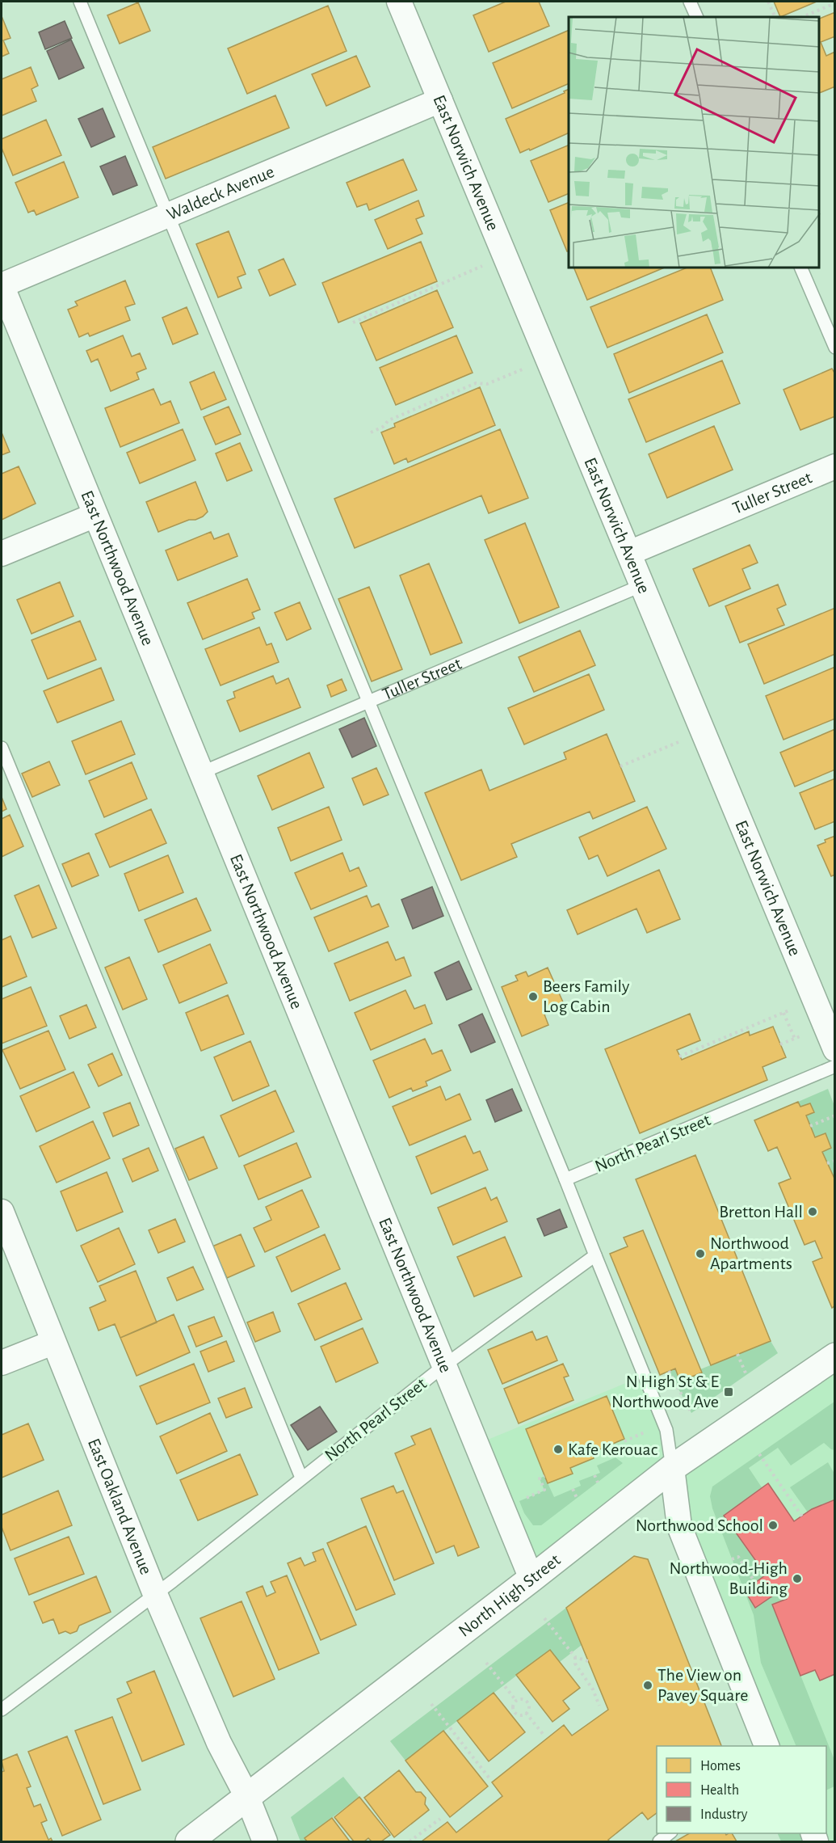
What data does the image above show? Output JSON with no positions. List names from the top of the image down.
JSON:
{
  "streets": {
    "main road": ["North High Street"],
    "street": [
      "East Norwich Avenue",
      "Waldeck Avenue",
      "Tuller Street",
      "East Northwood Avenue",
      "East Oakland Avenue"
    ],
    "lane": ["North Pearl Street"]
  },
  "crossings": [
    ["East Norwich Avenue", "Waldeck Avenue"],
    ["East Norwich Avenue", "Tuller Street"],
    ["Waldeck Avenue", "East Northwood Avenue"],
    ["Tuller Street", "East Northwood Avenue"],
    ["East Northwood Avenue", "North Pearl Street"],
    ["East Northwood Avenue", "North High Street"],
    ["North Pearl Street", "East Oakland Avenue"],
    ["East Oakland Avenue", "North High Street"]
  ],
  "places": {
    "other": [
      "Beers Family Log Cabin",
      "Bretton Hall",
      "Northwood Apartments",
      "Kafe Kerouac",
      "Northwood School",
      "Northwood-High Building",
      "The View on Pavey Square"
    ],
    "transit": ["N High St & E Northwood Ave"]
  },
  "legend": ["Homes", "Health", "Industry"]
}
